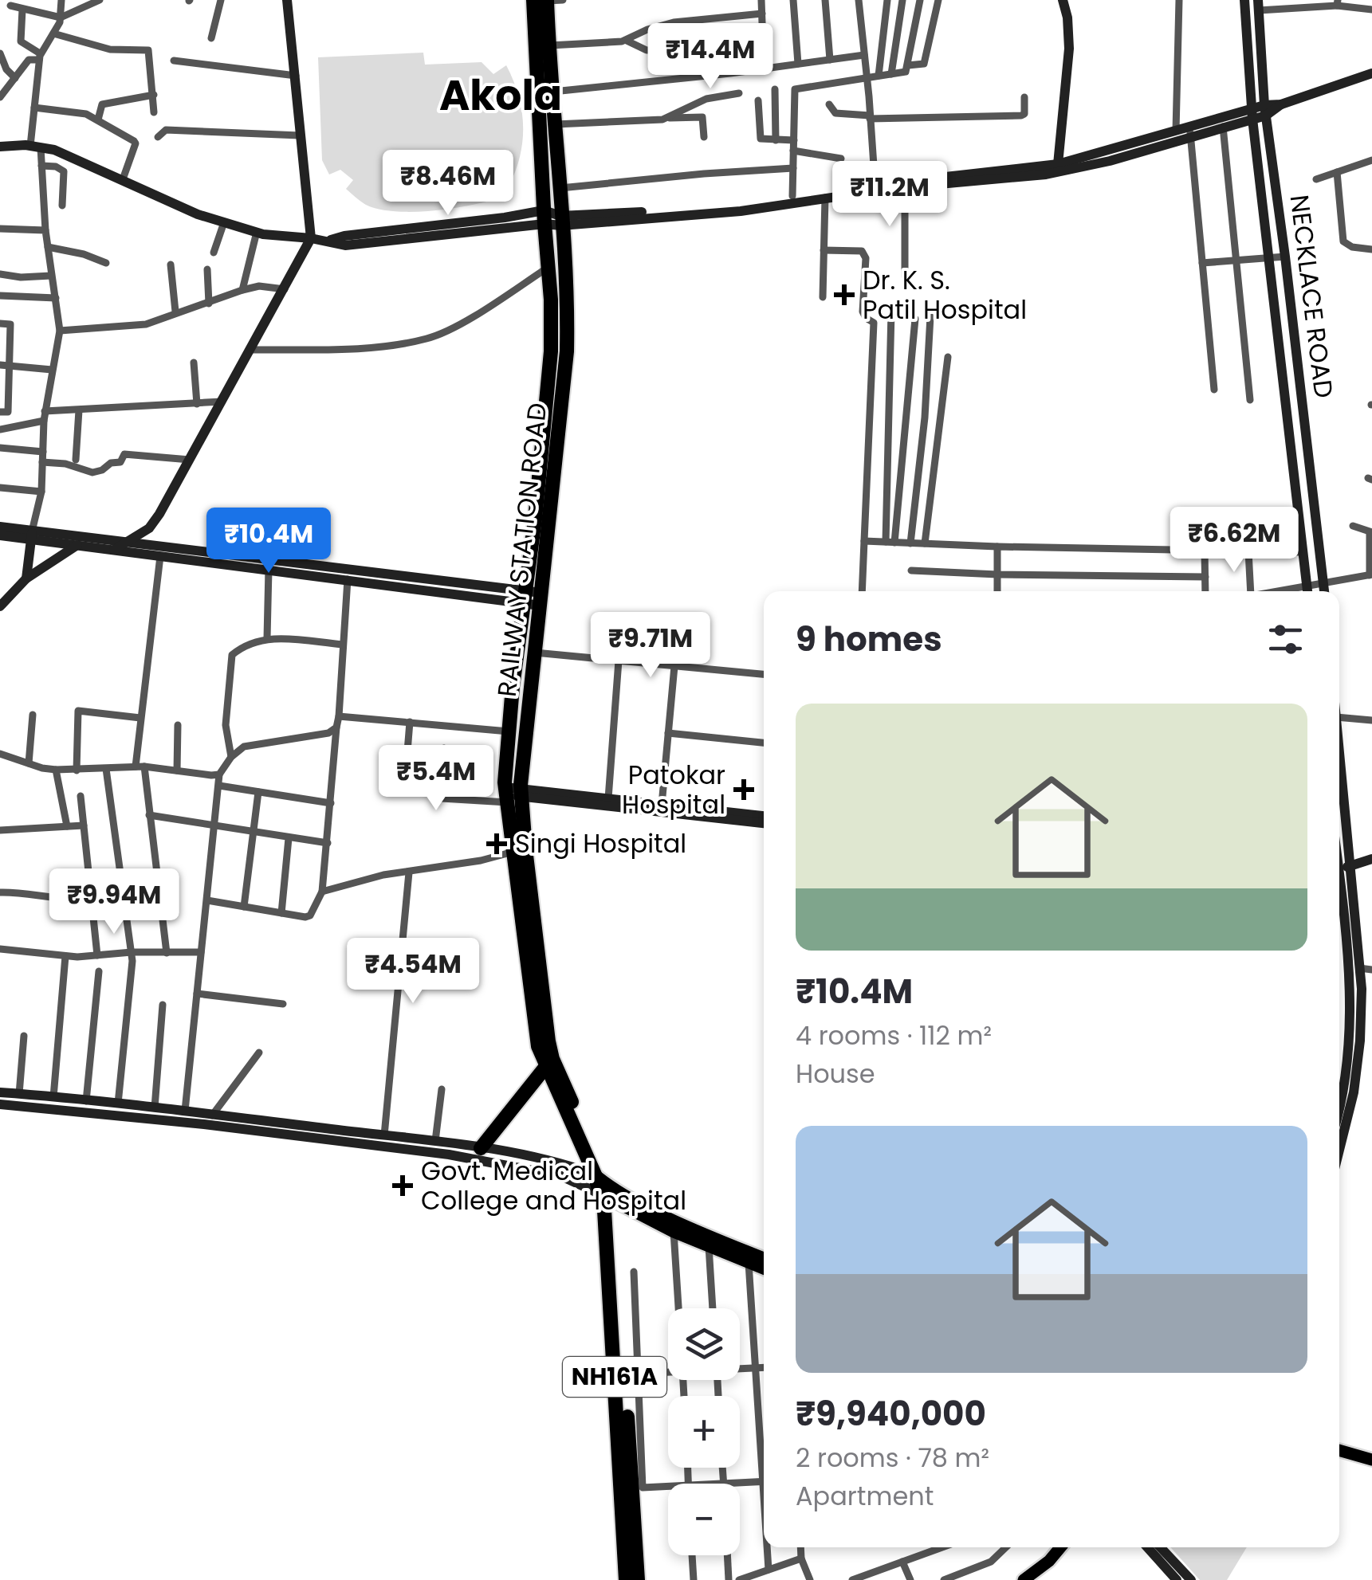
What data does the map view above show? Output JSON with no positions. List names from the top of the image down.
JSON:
{
  "streets": {
    "highway": ["RAILWAY STATION ROAD", "NH161A"],
    "main road": ["NECKLACE ROAD"]
  },
  "crossings": [
    ["RAILWAY STATION ROAD", "NH161A"]
  ],
  "districts": ["Akola"],
  "places": {
    "health": [
      "Dr. K. S. Patil Hospital",
      "Patokar Hospital",
      "Singi Hospital",
      "Govt. Medical College and Hospital"
    ]
  },
  "page": {
    "price": [
      "₹14.4M",
      "₹8.46M",
      "₹11.2M",
      "₹6.62M",
      "₹10.4M",
      "₹9.71M",
      "₹5.4M",
      "₹9.94M",
      "₹4.54M"
    ],
    "heading": "9 homes",
    "list": [
      {
        "name": "₹10.4M",
        "note": "4 rooms · 112 m² · House"
      },
      {
        "name": "₹9,940,000",
        "note": "2 rooms · 78 m² · Apartment"
      }
    ],
    "map_buttons": ["+", "−"]
  }
}
